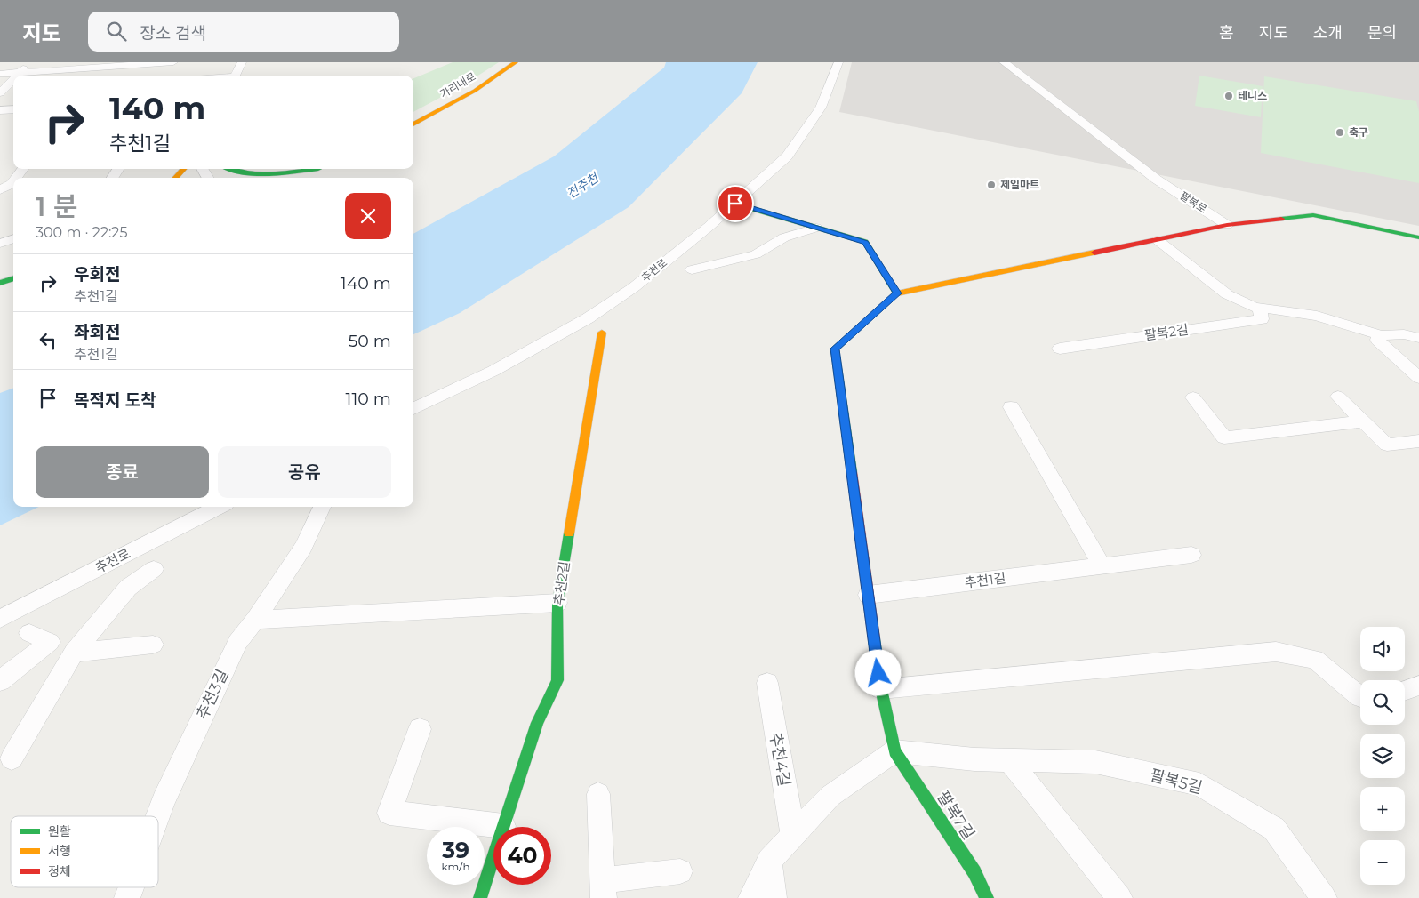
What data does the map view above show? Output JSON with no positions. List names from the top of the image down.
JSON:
{
  "streets": {
    "street": [
      "가리내로",
      "팔복로",
      "추천로",
      "팔복2길",
      "추천1길",
      "추천2길",
      "추천3길",
      "추천4길",
      "팔복5길",
      "팔복7길"
    ]
  },
  "crossings": [
    ["팔복5길", "팔복7길"]
  ],
  "water": ["전주천"],
  "places": ["테니스", "축구", "제일마트"],
  "legend": ["원활", "서행", "정체"],
  "page": {
    "header": "지도",
    "search": "장소 검색",
    "nav": [
      "홈",
      "지도",
      "소개",
      "문의"
    ],
    "turn": ["140 m", "추천1길"],
    "heading": ["1 분", "300 m · 22:25"],
    "list": [
      {
        "name": "우회전",
        "note": "추천1길",
        "value": "140 m"
      },
      {
        "name": "좌회전",
        "note": "추천1길",
        "value": "50 m"
      },
      {
        "name": "목적지 도착",
        "value": "110 m"
      }
    ],
    "buttons": ["종료", "공유"],
    "map_buttons": ["+", "−"],
    "speed": "39 km/h",
    "limit": "40"
  }
}
